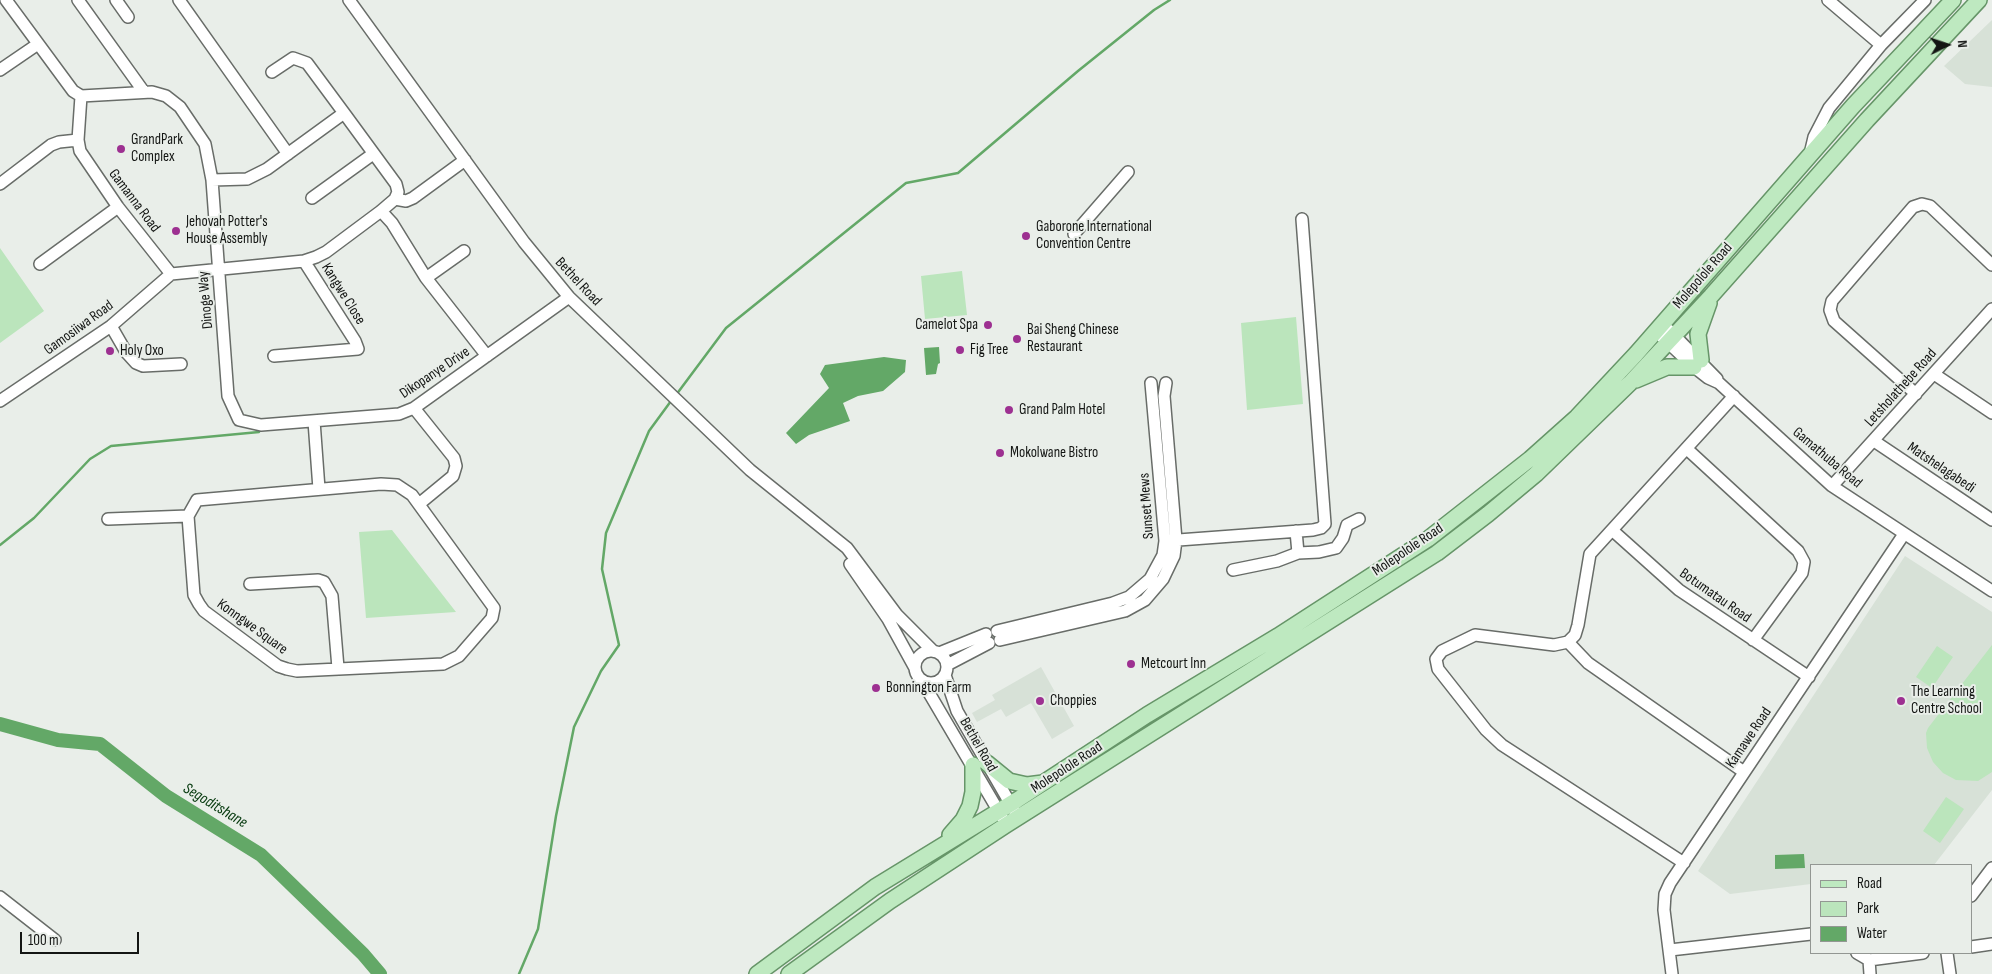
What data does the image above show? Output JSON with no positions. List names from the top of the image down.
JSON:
{
  "streets": {
    "main road": ["Molepolole Road"],
    "street": [
      "Gamanna Road",
      "Bethel Road",
      "Kangwe Close",
      "Dinoge Way",
      "Gamosiiwa Road",
      "Dikopanye Drive",
      "Letsholathebe Road",
      "Gamathuba Road",
      "Matshelagabedi",
      "Sunset Mews",
      "Botumatau Road",
      "Konngwe Square",
      "Kamawe Road"
    ]
  },
  "crossings": [
    ["Gamanna Road", "Dinoge Way"],
    ["Gamanna Road", "Gamosiiwa Road"],
    ["Molepolole Road", "Bethel Road"],
    ["Molepolole Road", "Gamathuba Road"],
    ["Bethel Road", "Dikopanye Drive"],
    ["Dinoge Way", "Dikopanye Drive"],
    ["Letsholathebe Road", "Gamathuba Road"],
    ["Letsholathebe Road", "Matshelagabedi"],
    ["Gamathuba Road", "Kamawe Road"],
    ["Botumatau Road", "Kamawe Road"]
  ],
  "water": ["Segoditshane"],
  "places": [
    "GrandPark Complex",
    "Jehovah Potter's House Assembly",
    "Gaborone International Convention Centre",
    "Camelot Spa",
    "Bai Sheng Chinese Restaurant",
    "Fig Tree",
    "Holy Oxo",
    "Grand Palm Hotel",
    "Mokolwane Bistro",
    "Metcourt Inn",
    "Bonnington Farm",
    "Choppies",
    "The Learning Centre School"
  ],
  "legend": ["Road", "Park", "Water"],
  "scale_bar": "100 m",
  "north": "right"
}
